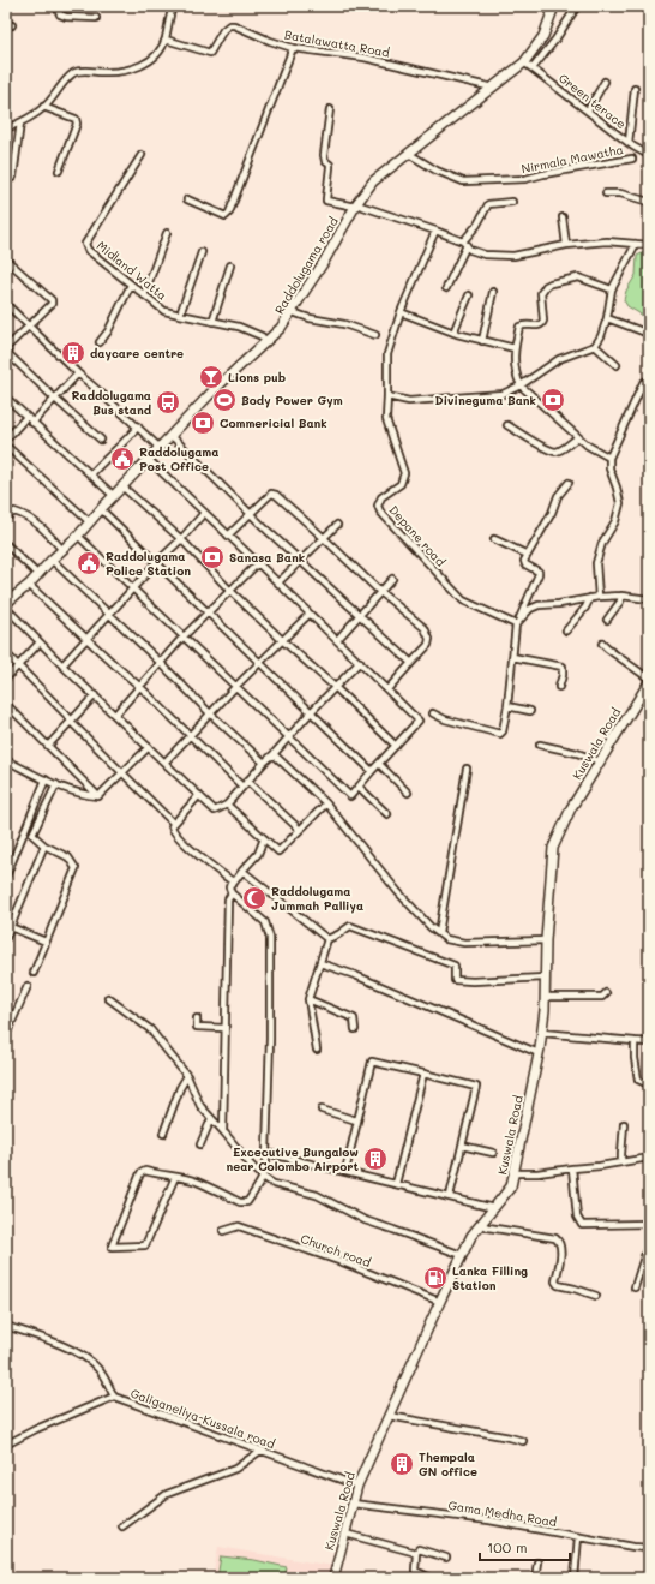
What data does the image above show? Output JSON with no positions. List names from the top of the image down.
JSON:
{
  "streets": {
    "street": [
      "Batalawatta Road",
      "Green terace",
      "Nirmala Mawatha",
      "Raddolugama road",
      "Midland Watta",
      "Depane road",
      "Kuswala Road",
      "Church road",
      "Galiganeliya-Kussala road",
      "Gama Medha Road"
    ]
  },
  "crossings": [
    ["Batalawatta Road", "Raddolugama road"],
    ["Green terace", "Raddolugama road"],
    ["Nirmala Mawatha", "Raddolugama road"],
    ["Raddolugama road", "Midland Watta"],
    ["Kuswala Road", "Church road"],
    ["Kuswala Road", "Galiganeliya-Kussala road"],
    ["Kuswala Road", "Gama Medha Road"]
  ],
  "places": {
    "building": ["daycare centre", "Excecutive Bungalow near Colombo Airport", "Thempala GN office"],
    "bar": ["Lions pub"],
    "sports": ["Body Power Gym"],
    "bank": ["Divineguma Bank", "Commericial Bank", "Sanasa Bank"],
    "bus stop": ["Raddolugama Bus stand"],
    "public building": ["Raddolugama Post Office", "Raddolugama Police Station"],
    "mosque": ["Raddolugama Jummah Palliya"],
    "fuel station": ["Lanka Filling Station"]
  },
  "scale_bar": "100 m"
}
